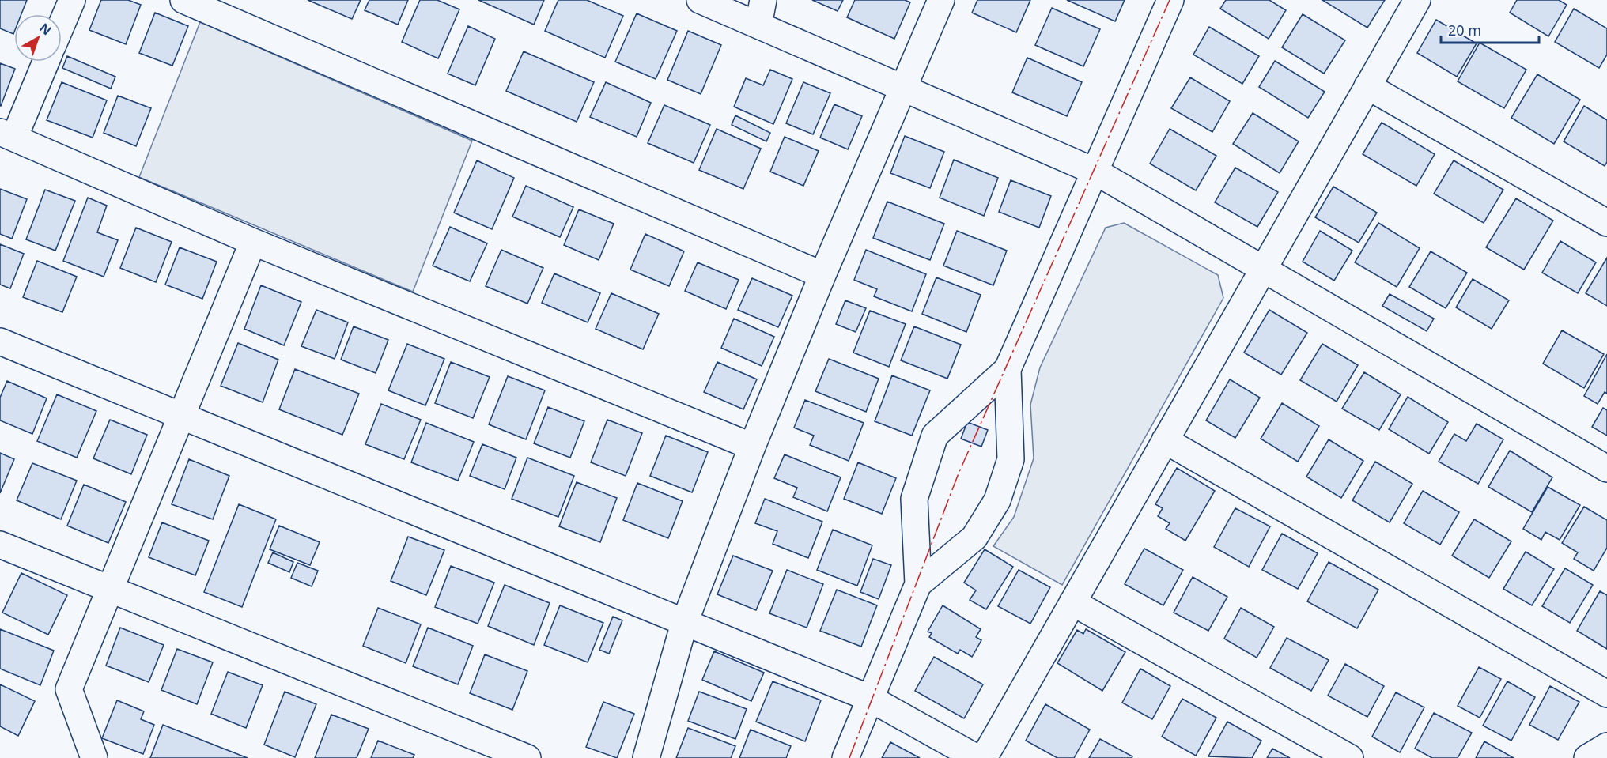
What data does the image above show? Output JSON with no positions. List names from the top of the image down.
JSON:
{
  "scale_bar": "20 m",
  "north": "top right"
}
